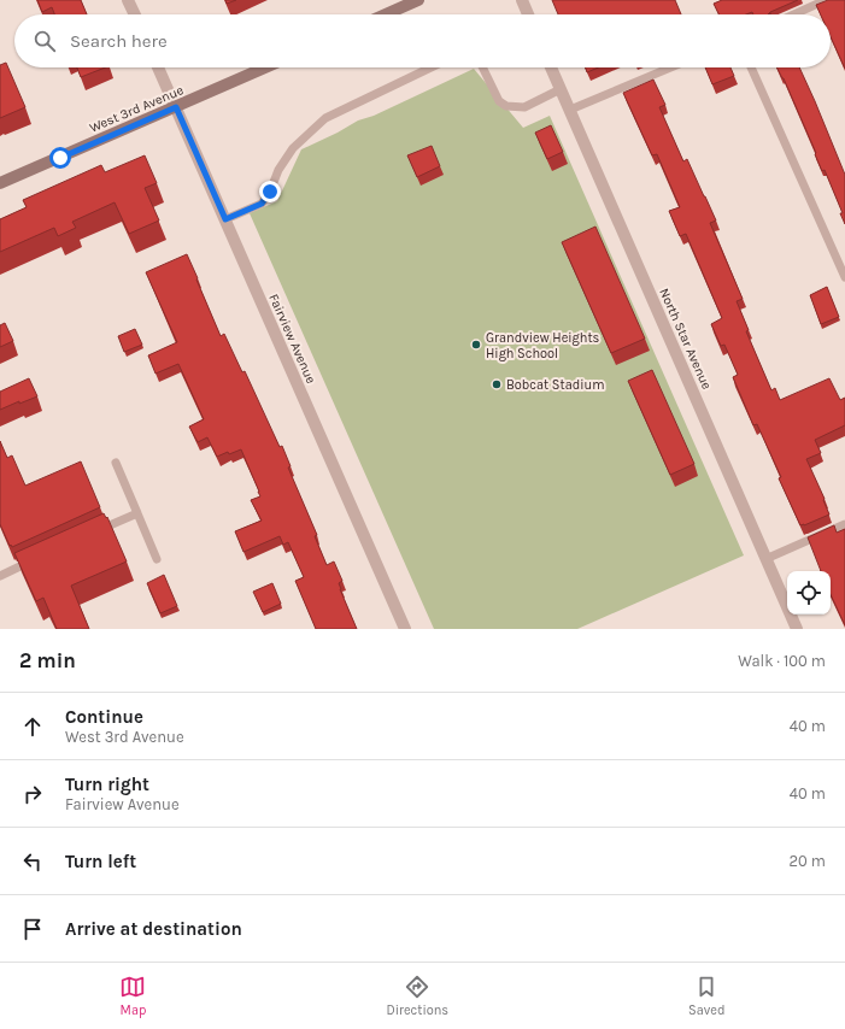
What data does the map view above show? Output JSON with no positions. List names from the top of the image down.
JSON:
{
  "streets": {
    "street": ["West 3rd Avenue", "Fairview Avenue", "North Star Avenue"]
  },
  "crossings": [
    ["West 3rd Avenue", "Fairview Avenue"]
  ],
  "places": ["Grandview Heights High School", "Bobcat Stadium"],
  "page": {
    "search": "Search here",
    "heading": ["2 min", "Walk · 100 m"],
    "list": [
      ["Continue", "West 3rd Avenue", "40 m"],
      ["Turn right", "Fairview Avenue", "40 m"],
      ["Turn left", "20 m"],
      "Arrive at destination"
    ],
    "nav": ["Map", "Directions", "Saved"]
  }
}
